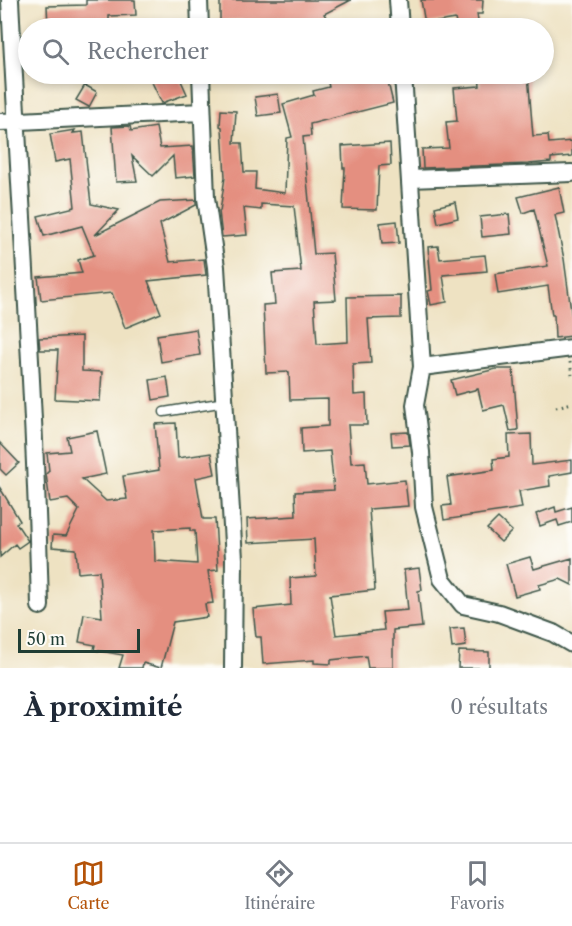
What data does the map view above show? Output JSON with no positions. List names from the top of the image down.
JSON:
{
  "scale_bar": "50 m",
  "page": {
    "search": "Rechercher",
    "scale": "50 m",
    "heading": ["À proximité", "0 résultats"],
    "nav": ["Carte", "Itinéraire", "Favoris"]
  }
}
